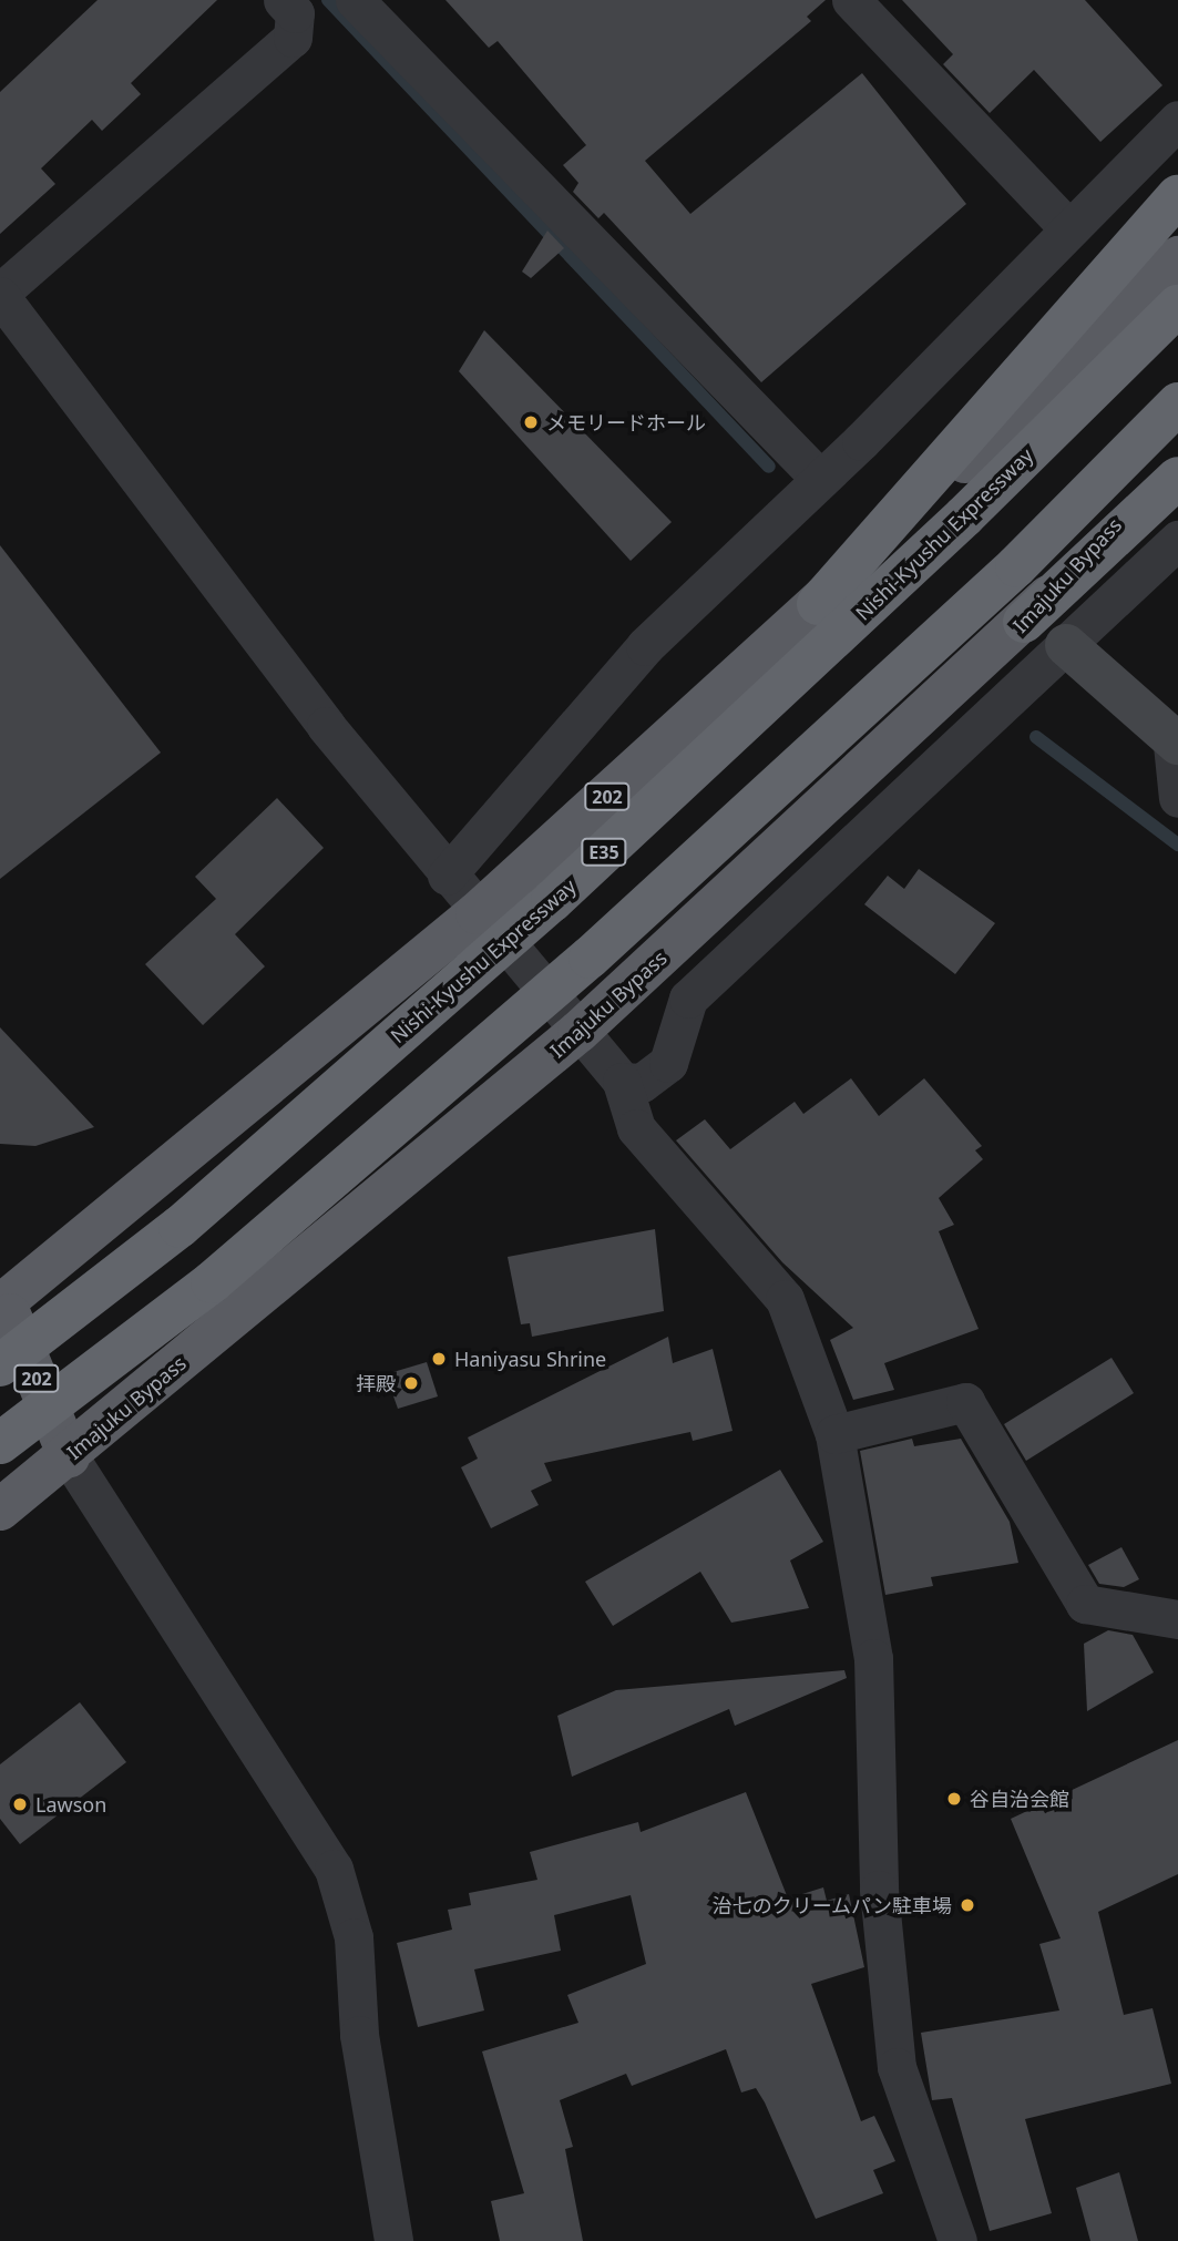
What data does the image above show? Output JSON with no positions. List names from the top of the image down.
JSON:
{
  "streets": {
    "highway": [
      "Nishi-Kyushu Expressway",
      "Imajuku Bypass",
      "202",
      "E35"
    ]
  },
  "crossings": [
    ["Imajuku Bypass", "202"]
  ],
  "places": [
    "メモリードホール",
    "Haniyasu Shrine",
    "拝殿",
    "谷自治会館",
    "Lawson",
    "治七のクリームパン駐車場"
  ]
}
